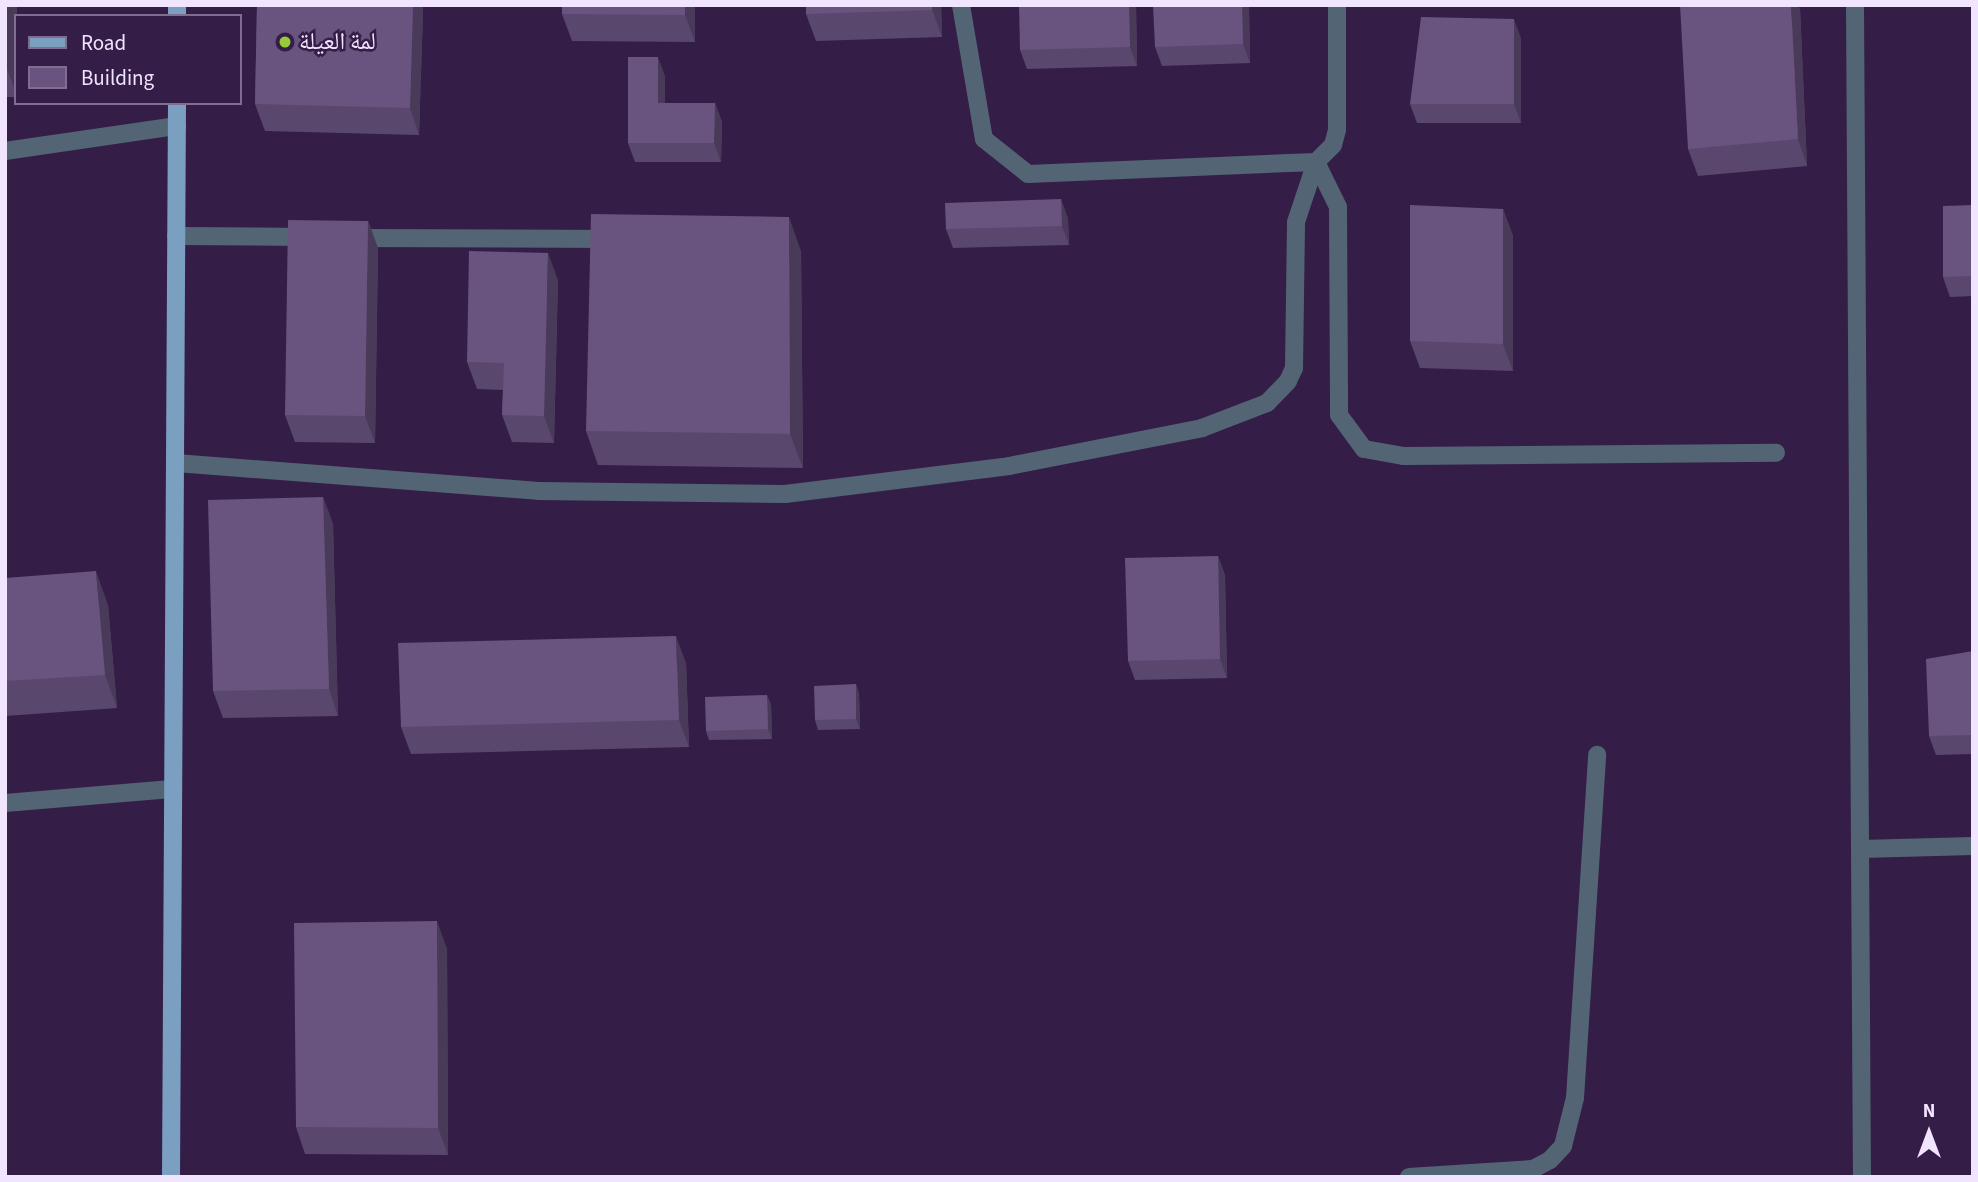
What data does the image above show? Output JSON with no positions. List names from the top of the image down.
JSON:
{
  "places": ["لمة العيلة"],
  "legend": ["Road", "Building"],
  "north": "top"
}
